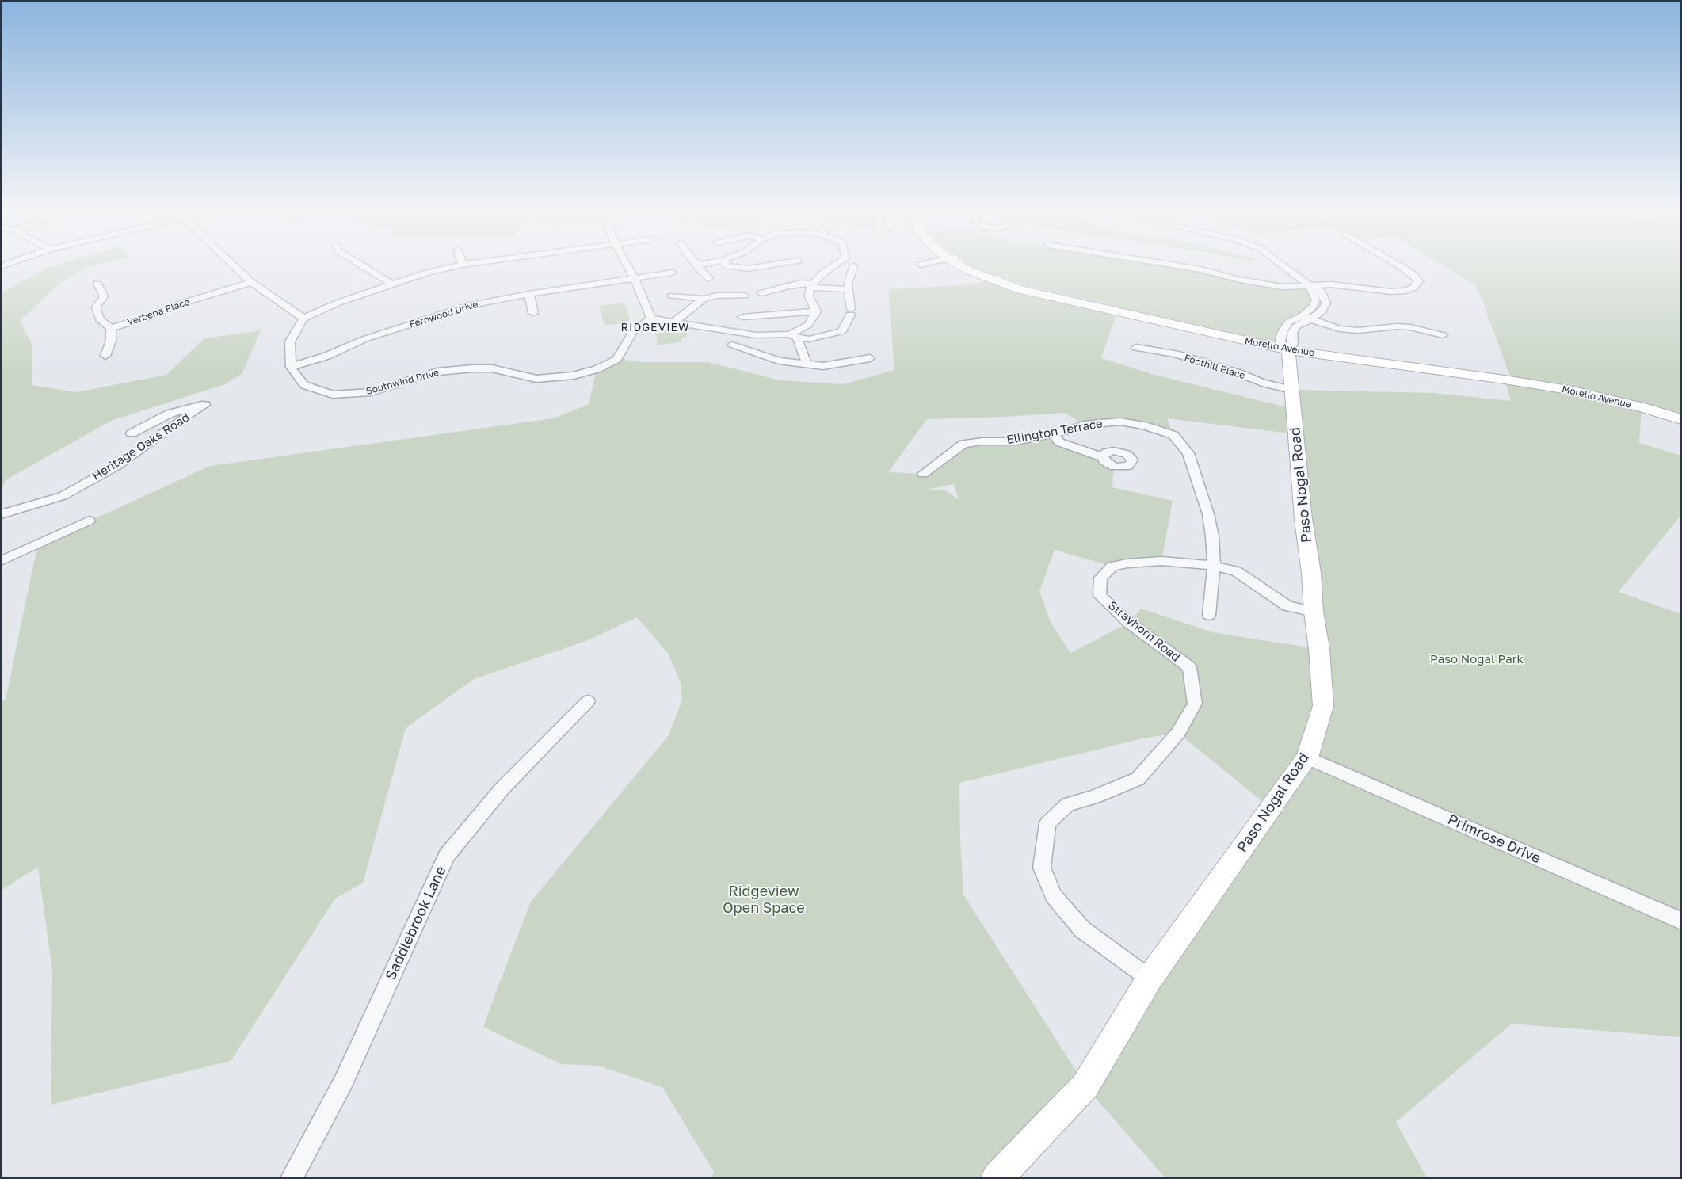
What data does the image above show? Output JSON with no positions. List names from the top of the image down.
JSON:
{
  "streets": {
    "street": [
      "Verbena Place",
      "Fernwood Drive",
      "Morello Avenue",
      "Foothill Place",
      "Southwind Drive",
      "Ellington Terrace",
      "Heritage Oaks Road",
      "Paso Nogal Road",
      "Strayhorn Road",
      "Primrose Drive",
      "Saddlebrook Lane"
    ]
  },
  "crossings": [
    ["Fernwood Drive", "Southwind Drive"],
    ["Morello Avenue", "Paso Nogal Road"],
    ["Foothill Place", "Paso Nogal Road"],
    ["Ellington Terrace", "Strayhorn Road"],
    ["Paso Nogal Road", "Strayhorn Road"],
    ["Paso Nogal Road", "Primrose Drive"]
  ],
  "districts": ["RIDGEVIEW"],
  "parks": ["Paso Nogal Park", "Ridgeview Open Space"]
}
